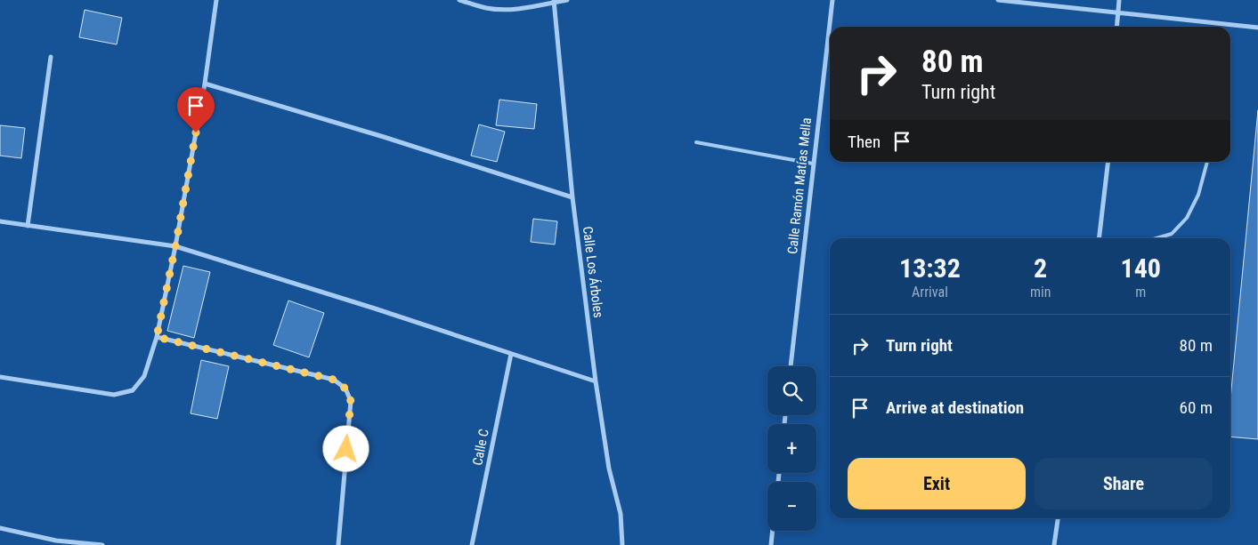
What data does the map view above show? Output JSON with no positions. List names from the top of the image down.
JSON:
{
  "streets": {
    "street": ["Calle Ramón Matías Mella", "Calle Los Árboles", "Calle C"]
  },
  "page": {
    "turn": ["80 m", "Turn right"],
    "then": "Then",
    "eta": [
      "13:32",
      "Arrival",
      "2",
      "min",
      "140",
      "m"
    ],
    "list": [
      {
        "name": "Turn right",
        "value": "80 m"
      },
      {
        "name": "Arrive at destination",
        "value": "60 m"
      }
    ],
    "map_buttons": ["+", "−"],
    "buttons": ["Exit", "Share"]
  }
}
